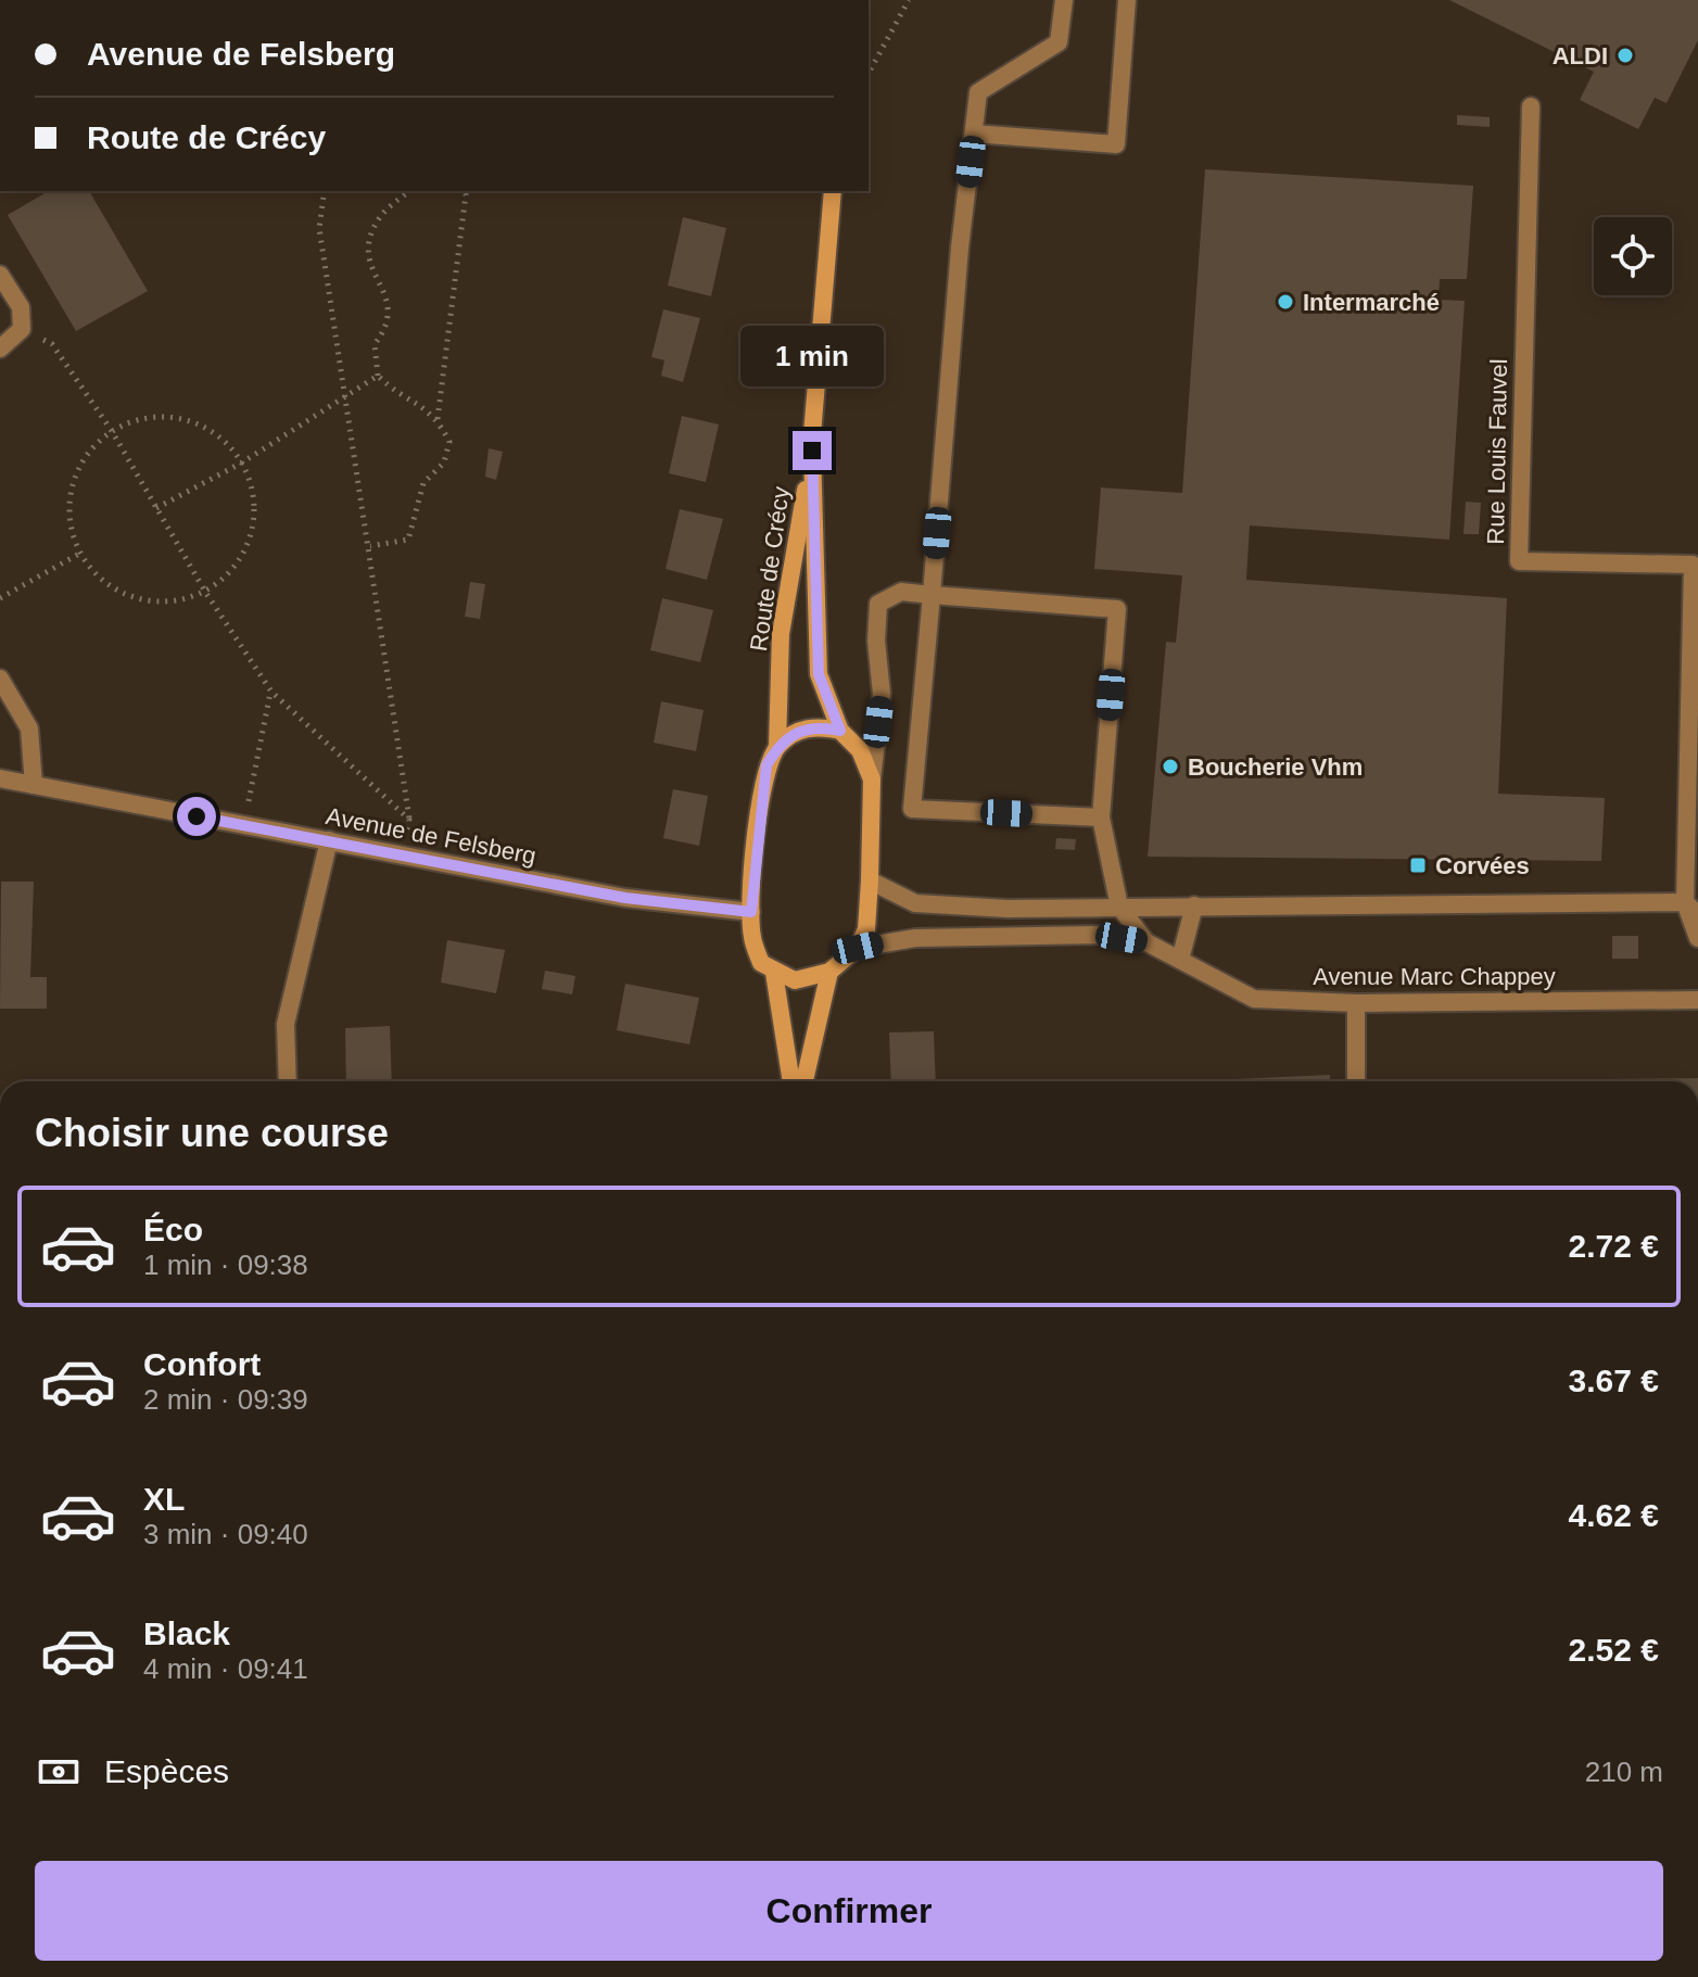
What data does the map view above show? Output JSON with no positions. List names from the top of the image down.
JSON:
{
  "streets": {
    "main road": ["Route de Crécy"],
    "street": ["Rue Louis Fauvel", "Avenue de Felsberg", "Avenue Marc Chappey"]
  },
  "crossings": [
    ["Route de Crécy", "Avenue de Felsberg"],
    ["Route de Crécy", "Avenue Marc Chappey"]
  ],
  "places": {
    "other": ["ALDI", "Intermarché", "Boucherie Vhm"],
    "transit": ["Corvées"]
  },
  "page": {
    "banner": ["Avenue de Felsberg", "Route de Crécy"],
    "bubble": "1 min",
    "heading": "Choisir une course",
    "list": [
      {
        "name": "Éco",
        "note": "1 min · 09:38",
        "value": "2.72 €"
      },
      {
        "name": "Confort",
        "note": "2 min · 09:39",
        "value": "3.67 €"
      },
      {
        "name": "XL",
        "note": "3 min · 09:40",
        "value": "4.62 €"
      },
      {
        "name": "Black",
        "note": "4 min · 09:41",
        "value": "2.52 €"
      }
    ],
    "pay": ["Espèces", "210 m"],
    "buttons": "Confirmer"
  }
}
